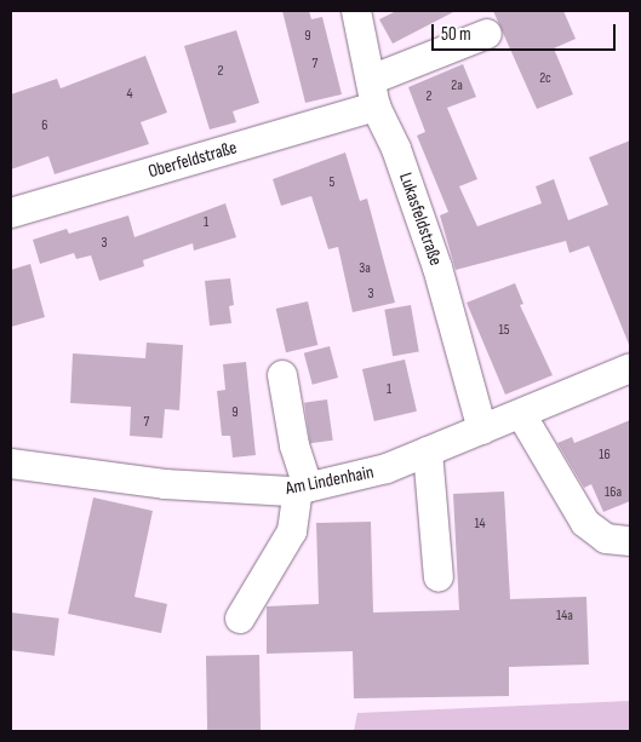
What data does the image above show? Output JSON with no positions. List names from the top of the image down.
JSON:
{
  "streets": {
    "street": ["Oberfeldstraße", "Lukasfeldstraße", "Am Lindenhain"]
  },
  "crossings": [
    ["Oberfeldstraße", "Lukasfeldstraße"],
    ["Lukasfeldstraße", "Am Lindenhain"]
  ],
  "house_numbers": [
    "9",
    "7",
    "2",
    "2c",
    "2a",
    "4",
    "2",
    "6",
    "5",
    "1",
    "3",
    "3a",
    "3",
    "15",
    "1",
    "9",
    "7",
    "16",
    "16a",
    "14",
    "14a"
  ],
  "scale_bar": "50 m"
}
